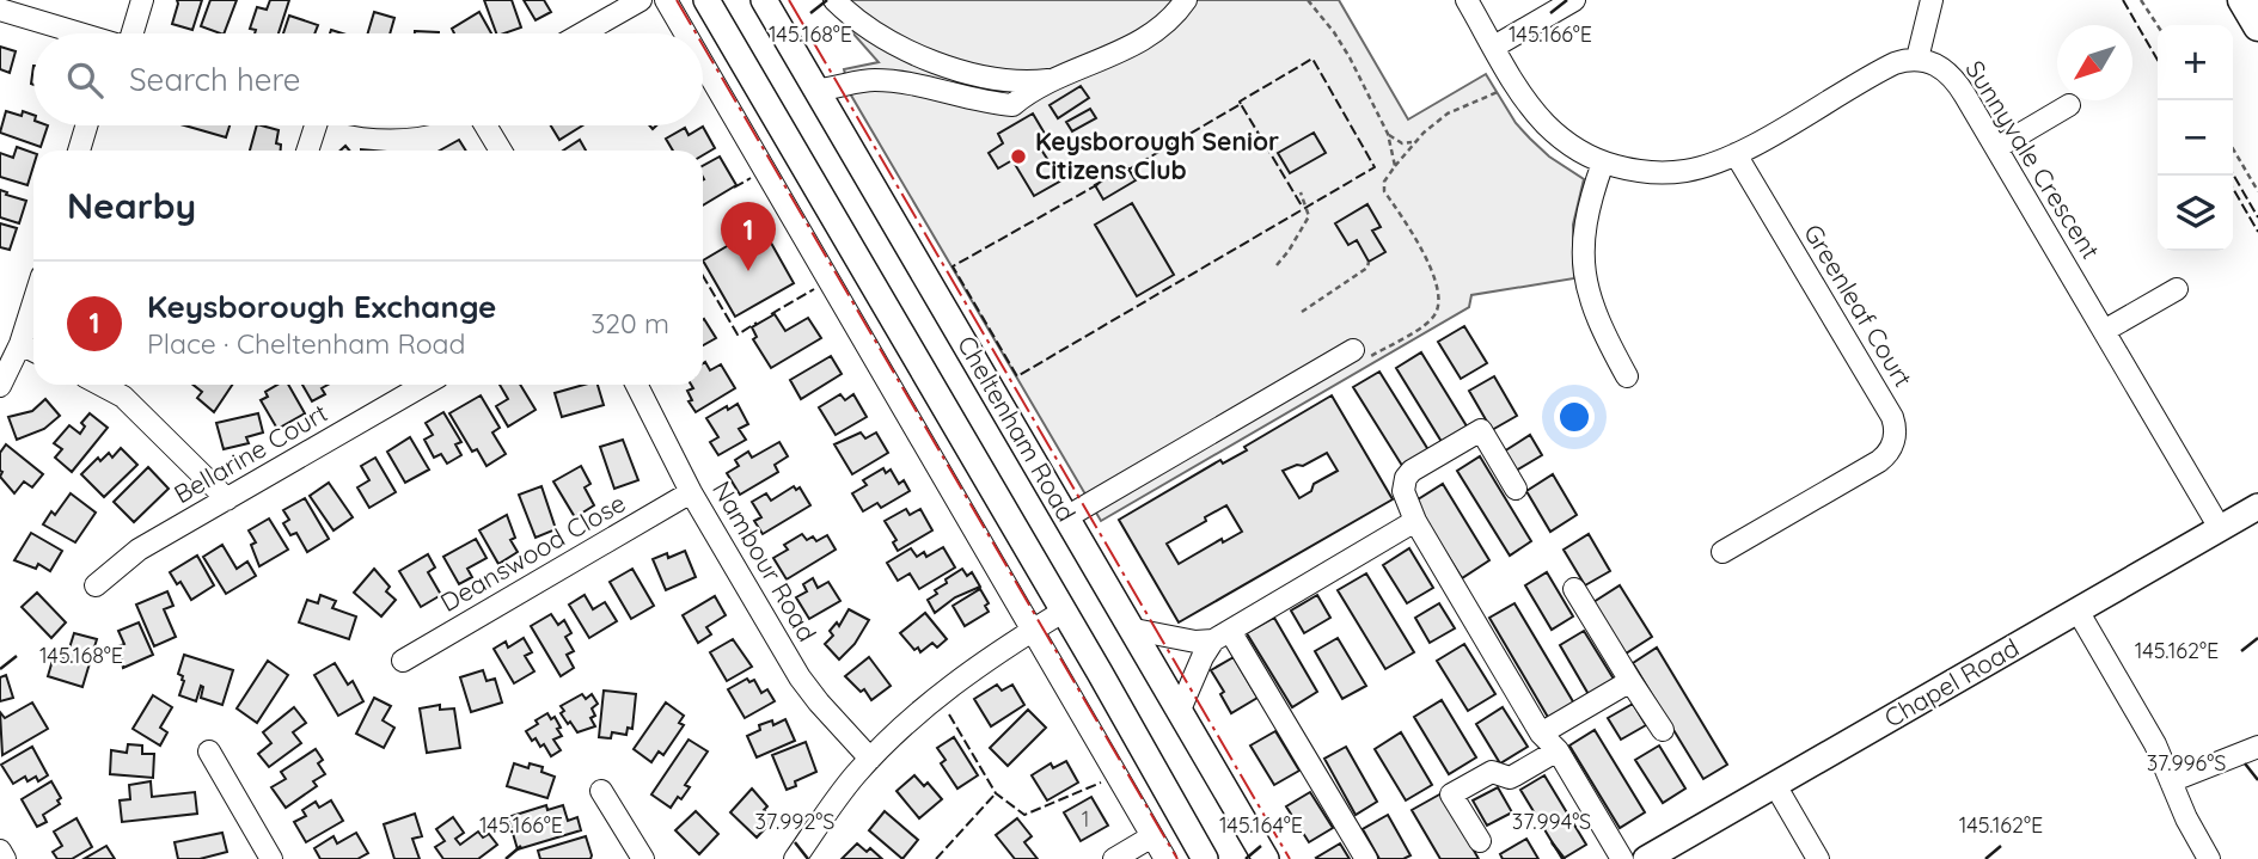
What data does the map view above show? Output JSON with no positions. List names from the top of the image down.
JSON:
{
  "streets": {
    "main road": ["Cheltenham Road", "Chapel Road"],
    "street": [
      "Sunnyvale Crescent",
      "Greenleaf Court",
      "Bellarine Court",
      "Deanswood Close",
      "Nambour Road"
    ]
  },
  "crossings": [
    ["Sunnyvale Crescent", "Chapel Road"],
    ["Deanswood Close", "Nambour Road"]
  ],
  "places": ["Keysborough Senior Citizens Club"],
  "house_numbers": ["1"],
  "north": "bottom left",
  "page": {
    "map_buttons": ["+", "−"],
    "search": "Search here",
    "heading": "Nearby",
    "pins": "1",
    "list": [
      {
        "mark": "1",
        "name": "Keysborough Exchange",
        "note": "Place · Cheltenham Road",
        "value": "320 m"
      }
    ]
  },
  "coordinates": [
    "145.168°E",
    "145.166°E",
    "145.162°E",
    "37.996°S",
    "37.992°S",
    "37.994°S",
    "145.164°E"
  ]
}
